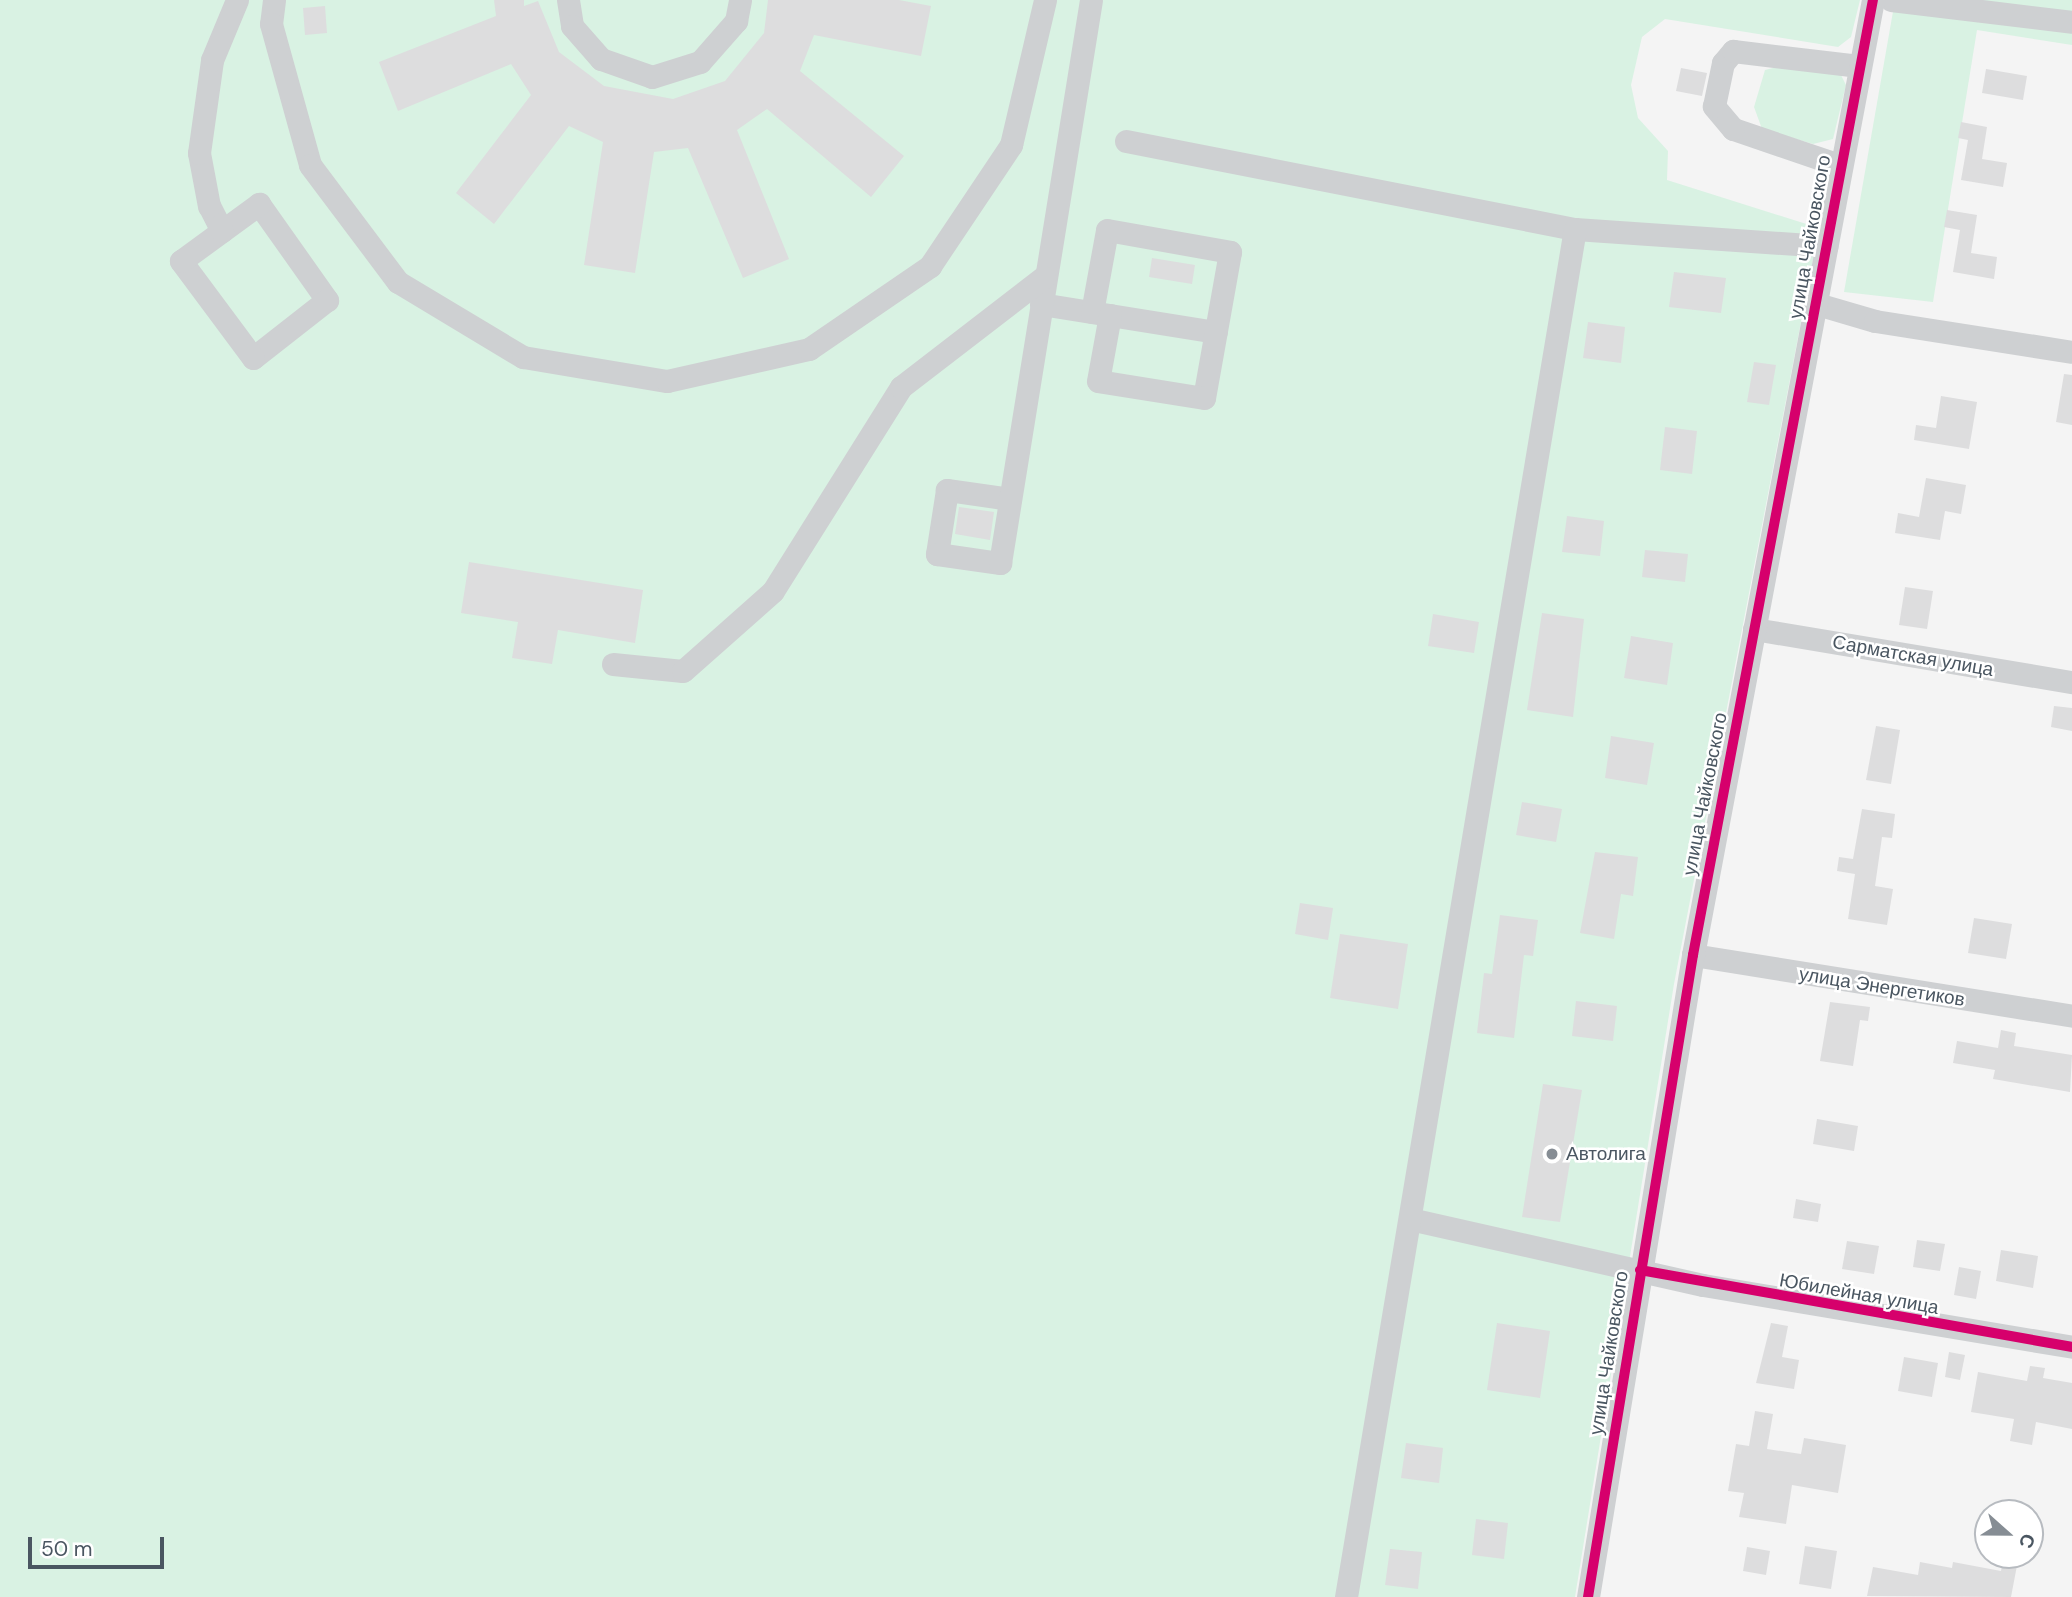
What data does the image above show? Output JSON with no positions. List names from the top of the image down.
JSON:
{
  "streets": {
    "street": [
      "улица Чайковского",
      "Сарматская улица",
      "улица Энергетиков",
      "Юбилейная улица"
    ]
  },
  "crossings": [
    ["улица Чайковского", "Сарматская улица"],
    ["улица Чайковского", "улица Энергетиков"],
    ["улица Чайковского", "Юбилейная улица"]
  ],
  "places": ["Автолига"],
  "scale_bar": "50 m",
  "north": "right"
}
